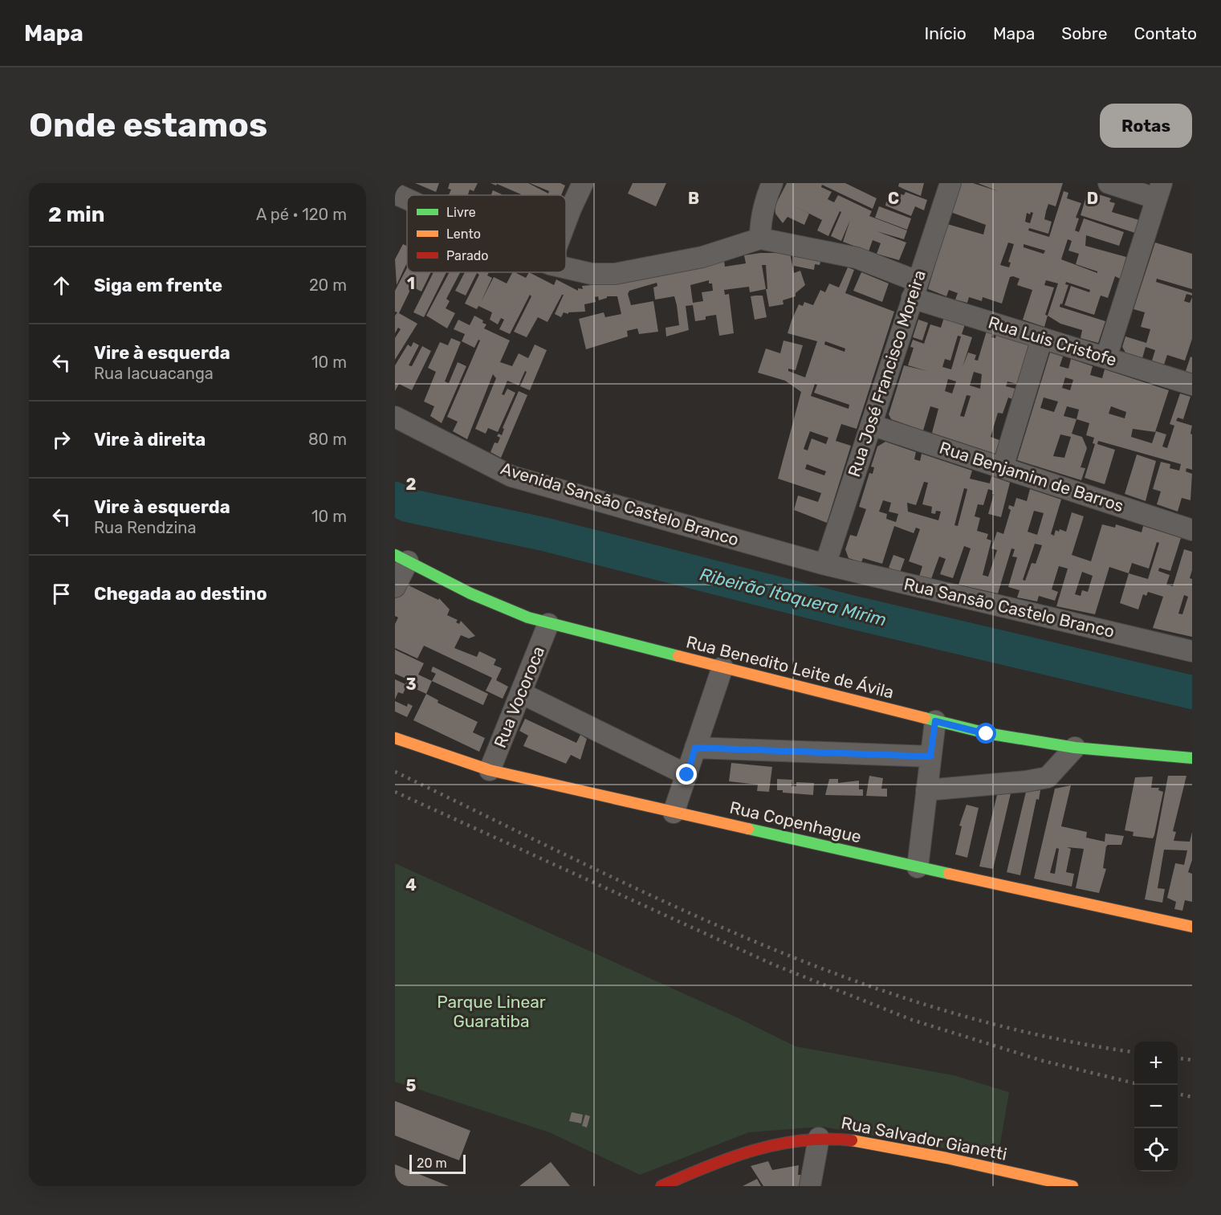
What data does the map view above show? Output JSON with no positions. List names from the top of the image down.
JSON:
{
  "streets": {
    "main road": ["Rua Benedito Leite de Ávila", "Rua Copenhague", "Rua Salvador Gianetti"],
    "street": [
      "Rua Luis Cristofe",
      "Rua José Francisco Moreira",
      "Rua Benjamim de Barros",
      "Avenida Sansão Castelo Branco",
      "Rua Sansão Castelo Branco",
      "Rua Vocoroca"
    ]
  },
  "crossings": [
    ["Rua Luis Cristofe", "Rua José Francisco Moreira"],
    ["Rua José Francisco Moreira", "Rua Benjamim de Barros"],
    ["Rua José Francisco Moreira", "Avenida Sansão Castelo Branco"],
    ["Rua José Francisco Moreira", "Rua Sansão Castelo Branco"],
    ["Avenida Sansão Castelo Branco", "Rua Sansão Castelo Branco"],
    ["Rua Benedito Leite de Ávila", "Rua Vocoroca"],
    ["Rua Vocoroca", "Rua Copenhague"]
  ],
  "water": ["Ribeirão Itaquera Mirim"],
  "parks": ["Parque Linear Guaratiba"],
  "legend": ["Livre", "Lento", "Parado"],
  "scale_bar": "20 m",
  "page": {
    "header": "Mapa",
    "nav": [
      "Início",
      "Mapa",
      "Sobre",
      "Contato"
    ],
    "buttons": "Rotas",
    "title": "Onde estamos",
    "heading": ["2 min", "A pé · 120 m"],
    "list": [
      ["Siga em frente", "20 m"],
      ["Vire à esquerda", "Rua Iacuacanga", "10 m"],
      ["Vire à direita", "80 m"],
      ["Vire à esquerda", "Rua Rendzina", "10 m"],
      "Chegada ao destino"
    ],
    "map_buttons": ["+", "−"],
    "scale": "20 m"
  },
  "grid": {
    "columns": ["B", "C", "D"],
    "rows": [
      "1",
      "2",
      "3",
      "4",
      "5"
    ]
  }
}
